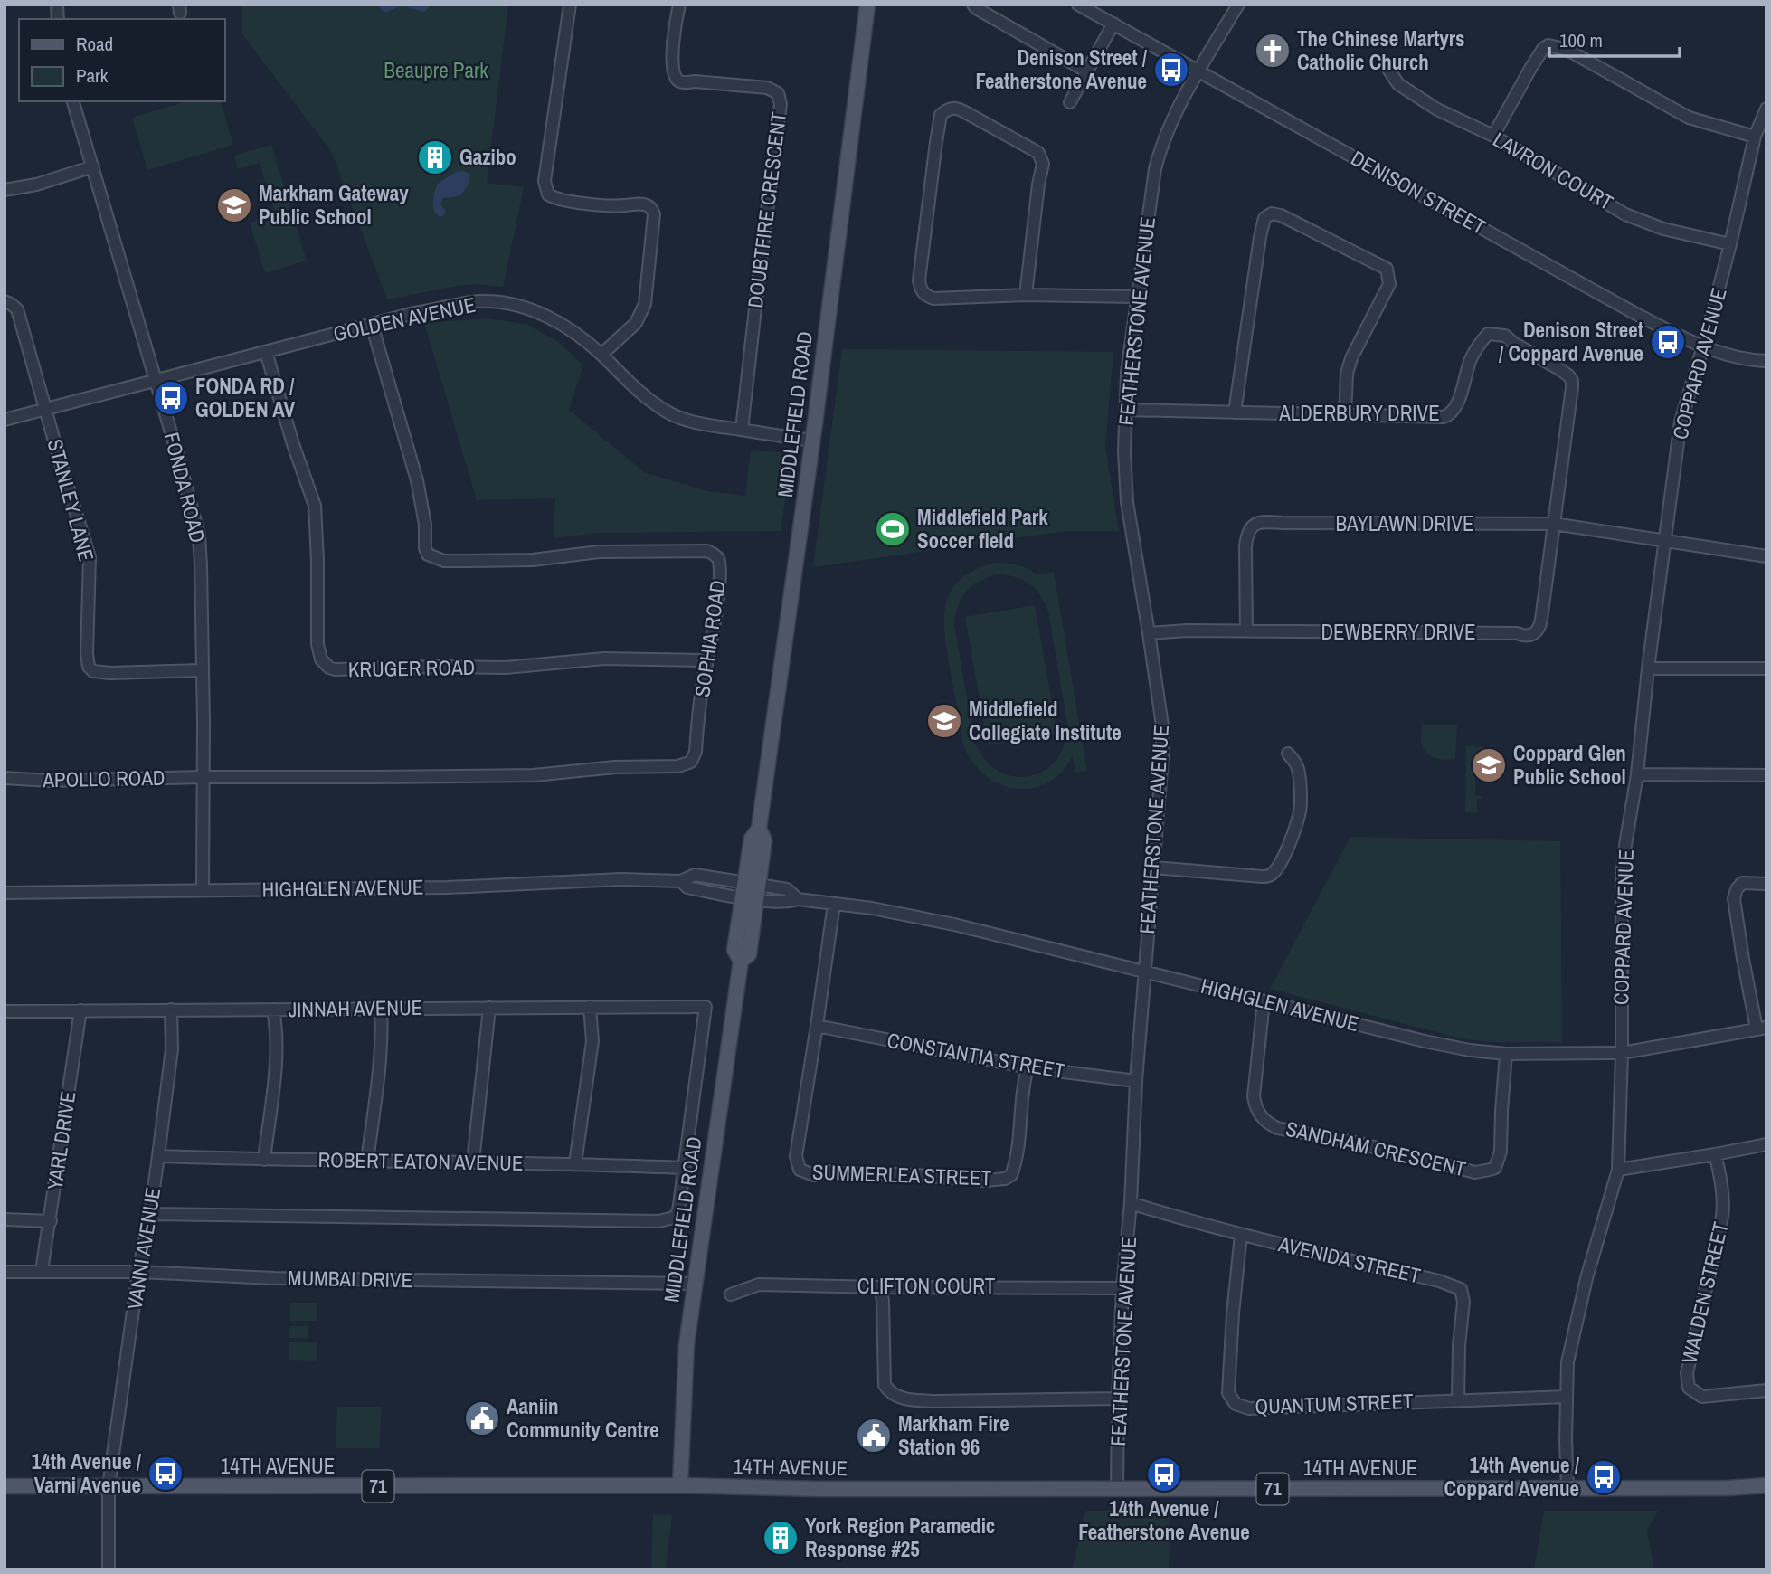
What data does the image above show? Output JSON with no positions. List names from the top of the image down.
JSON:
{
  "streets": {
    "main road": ["MIDDLEFIELD ROAD", "14TH AVENUE", "71"],
    "street": [
      "LAVRON COURT",
      "DENISON STREET",
      "DOUBTFIRE CRESCENT",
      "GOLDEN AVENUE",
      "FEATHERSTONE AVENUE",
      "COPPARD AVENUE",
      "ALDERBURY DRIVE",
      "FONDA ROAD",
      "STANLEY LANE",
      "BAYLAWN DRIVE",
      "DEWBERRY DRIVE",
      "SOPHIA ROAD",
      "KRUGER ROAD",
      "APOLLO ROAD",
      "HIGHGLEN AVENUE",
      "JINNAH AVENUE",
      "CONSTANTIA STREET",
      "YARL DRIVE",
      "SANDHAM CRESCENT",
      "ROBERT EATON AVENUE",
      "SUMMERLEA STREET",
      "VANNI AVENUE",
      "AVENIDA STREET",
      "MUMBAI DRIVE",
      "CLIFTON COURT",
      "WALDEN STREET",
      "QUANTUM STREET"
    ]
  },
  "crossings": [
    ["LAVRON COURT", "COPPARD AVENUE"],
    ["DENISON STREET", "FEATHERSTONE AVENUE"],
    ["DENISON STREET", "COPPARD AVENUE"],
    ["DOUBTFIRE CRESCENT", "GOLDEN AVENUE"],
    ["GOLDEN AVENUE", "MIDDLEFIELD ROAD"],
    ["GOLDEN AVENUE", "FONDA ROAD"],
    ["GOLDEN AVENUE", "STANLEY LANE"],
    ["GOLDEN AVENUE", "SOPHIA ROAD"],
    ["GOLDEN AVENUE", "KRUGER ROAD"],
    ["FEATHERSTONE AVENUE", "ALDERBURY DRIVE"],
    ["FEATHERSTONE AVENUE", "DEWBERRY DRIVE"],
    ["FEATHERSTONE AVENUE", "HIGHGLEN AVENUE"],
    ["FEATHERSTONE AVENUE", "CONSTANTIA STREET"],
    ["FEATHERSTONE AVENUE", "AVENIDA STREET"],
    ["FEATHERSTONE AVENUE", "CLIFTON COURT"],
    ["FEATHERSTONE AVENUE", "14TH AVENUE"],
    ["COPPARD AVENUE", "BAYLAWN DRIVE"],
    ["COPPARD AVENUE", "HIGHGLEN AVENUE"],
    ["COPPARD AVENUE", "QUANTUM STREET"],
    ["COPPARD AVENUE", "14TH AVENUE"],
    ["ALDERBURY DRIVE", "BAYLAWN DRIVE"],
    ["ALDERBURY DRIVE", "DEWBERRY DRIVE"],
    ["MIDDLEFIELD ROAD", "HIGHGLEN AVENUE"],
    ["MIDDLEFIELD ROAD", "MUMBAI DRIVE"],
    ["MIDDLEFIELD ROAD", "14TH AVENUE"],
    ["FONDA ROAD", "STANLEY LANE"],
    ["FONDA ROAD", "SOPHIA ROAD"],
    ["FONDA ROAD", "APOLLO ROAD"],
    ["FONDA ROAD", "HIGHGLEN AVENUE"],
    ["BAYLAWN DRIVE", "DEWBERRY DRIVE"],
    ["SOPHIA ROAD", "KRUGER ROAD"],
    ["SOPHIA ROAD", "APOLLO ROAD"],
    ["HIGHGLEN AVENUE", "SANDHAM CRESCENT"],
    ["HIGHGLEN AVENUE", "SUMMERLEA STREET"],
    ["JINNAH AVENUE", "YARL DRIVE"],
    ["JINNAH AVENUE", "ROBERT EATON AVENUE"],
    ["JINNAH AVENUE", "VANNI AVENUE"],
    ["CONSTANTIA STREET", "SUMMERLEA STREET"],
    ["YARL DRIVE", "MUMBAI DRIVE"],
    ["ROBERT EATON AVENUE", "VANNI AVENUE"],
    ["VANNI AVENUE", "MUMBAI DRIVE"],
    ["VANNI AVENUE", "14TH AVENUE"],
    ["AVENIDA STREET", "QUANTUM STREET"]
  ],
  "parks": ["Beaupre Park"],
  "places": {
    "church": ["The Chinese Martyrs Catholic Church"],
    "bus stop": [
      "Denison Street / Featherstone Avenue",
      "Denison Street / Coppard Avenue",
      "FONDA RD / GOLDEN AV",
      "14th Avenue / Varni Avenue",
      "14th Avenue / Featherstone Avenue",
      "14th Avenue / Coppard Avenue"
    ],
    "building": ["Gazibo", "York Region Paramedic Response #25"],
    "school or university": ["Markham Gateway Public School", "Middlefield Collegiate Institute", "Coppard Glen Public School"],
    "sports": ["Middlefield Park Soccer field"],
    "public building": ["Aaniin Community Centre", "Markham Fire Station 96"]
  },
  "legend": ["Road", "Park"],
  "scale_bar": "100 m"
}
